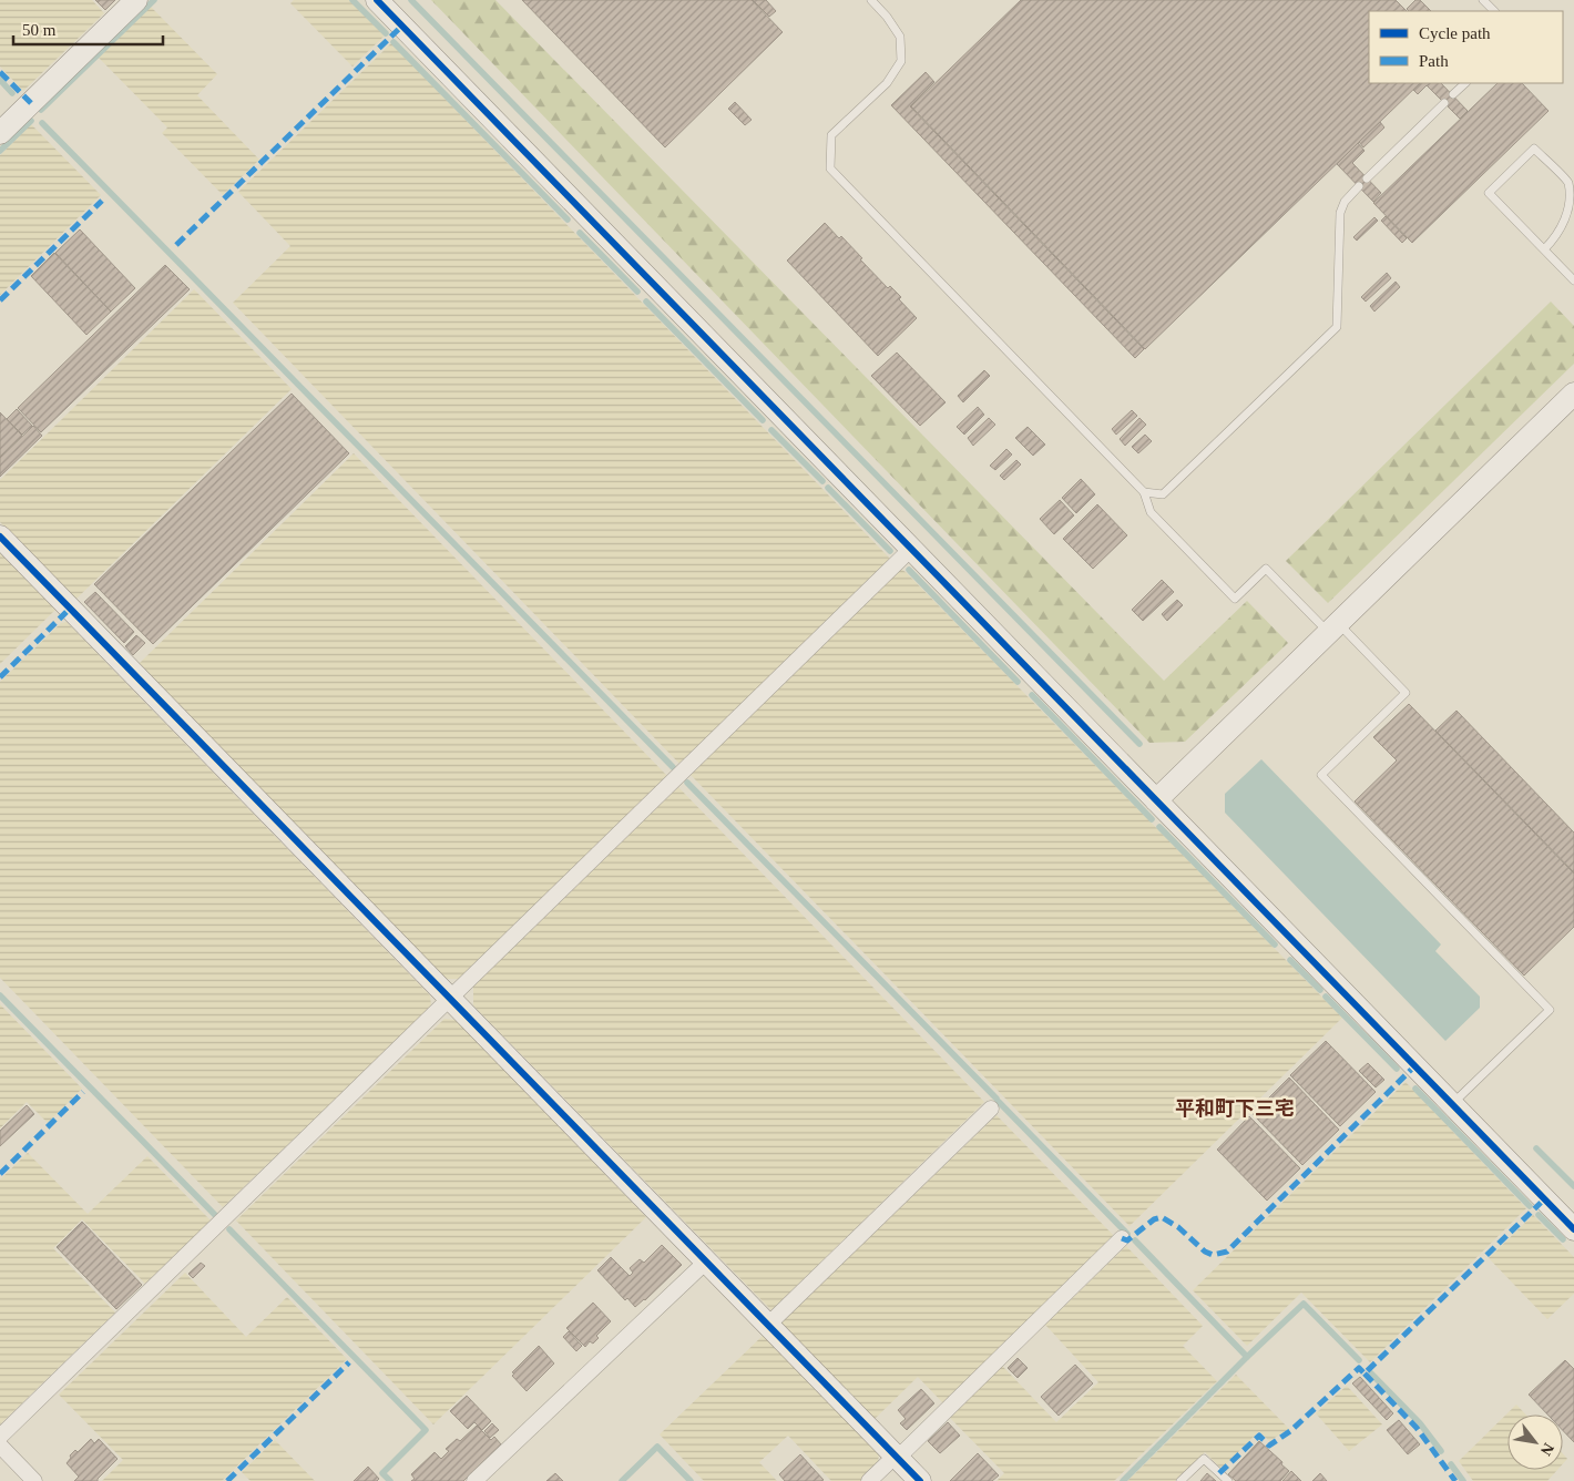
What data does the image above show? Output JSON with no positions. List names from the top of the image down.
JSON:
{
  "districts": ["平和町下三宅"],
  "legend": ["Cycle path", "Path"],
  "scale_bar": "50 m",
  "north": "bottom right"
}
